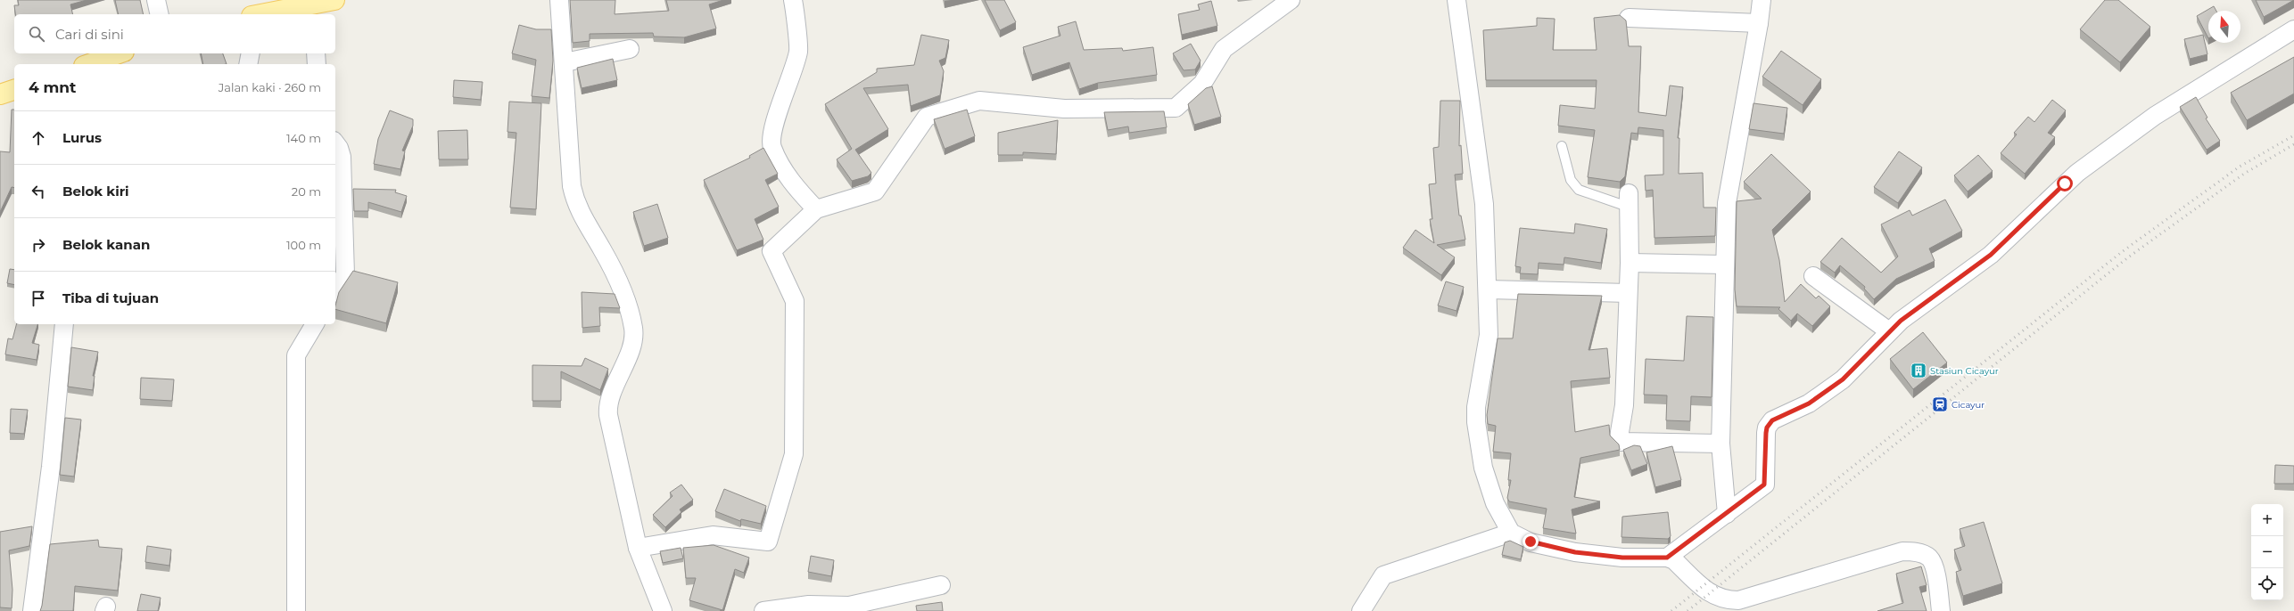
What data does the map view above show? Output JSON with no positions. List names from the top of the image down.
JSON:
{
  "places": {
    "building": ["Stasiun Cicayur"],
    "station": ["Cicayur"]
  },
  "north": "top",
  "page": {
    "search": "Cari di sini",
    "heading": ["4 mnt", "Jalan kaki · 260 m"],
    "list": [
      ["Lurus", "140 m"],
      ["Belok kiri", "20 m"],
      ["Belok kanan", "100 m"],
      "Tiba di tujuan"
    ],
    "map_buttons": ["+", "−"]
  }
}
